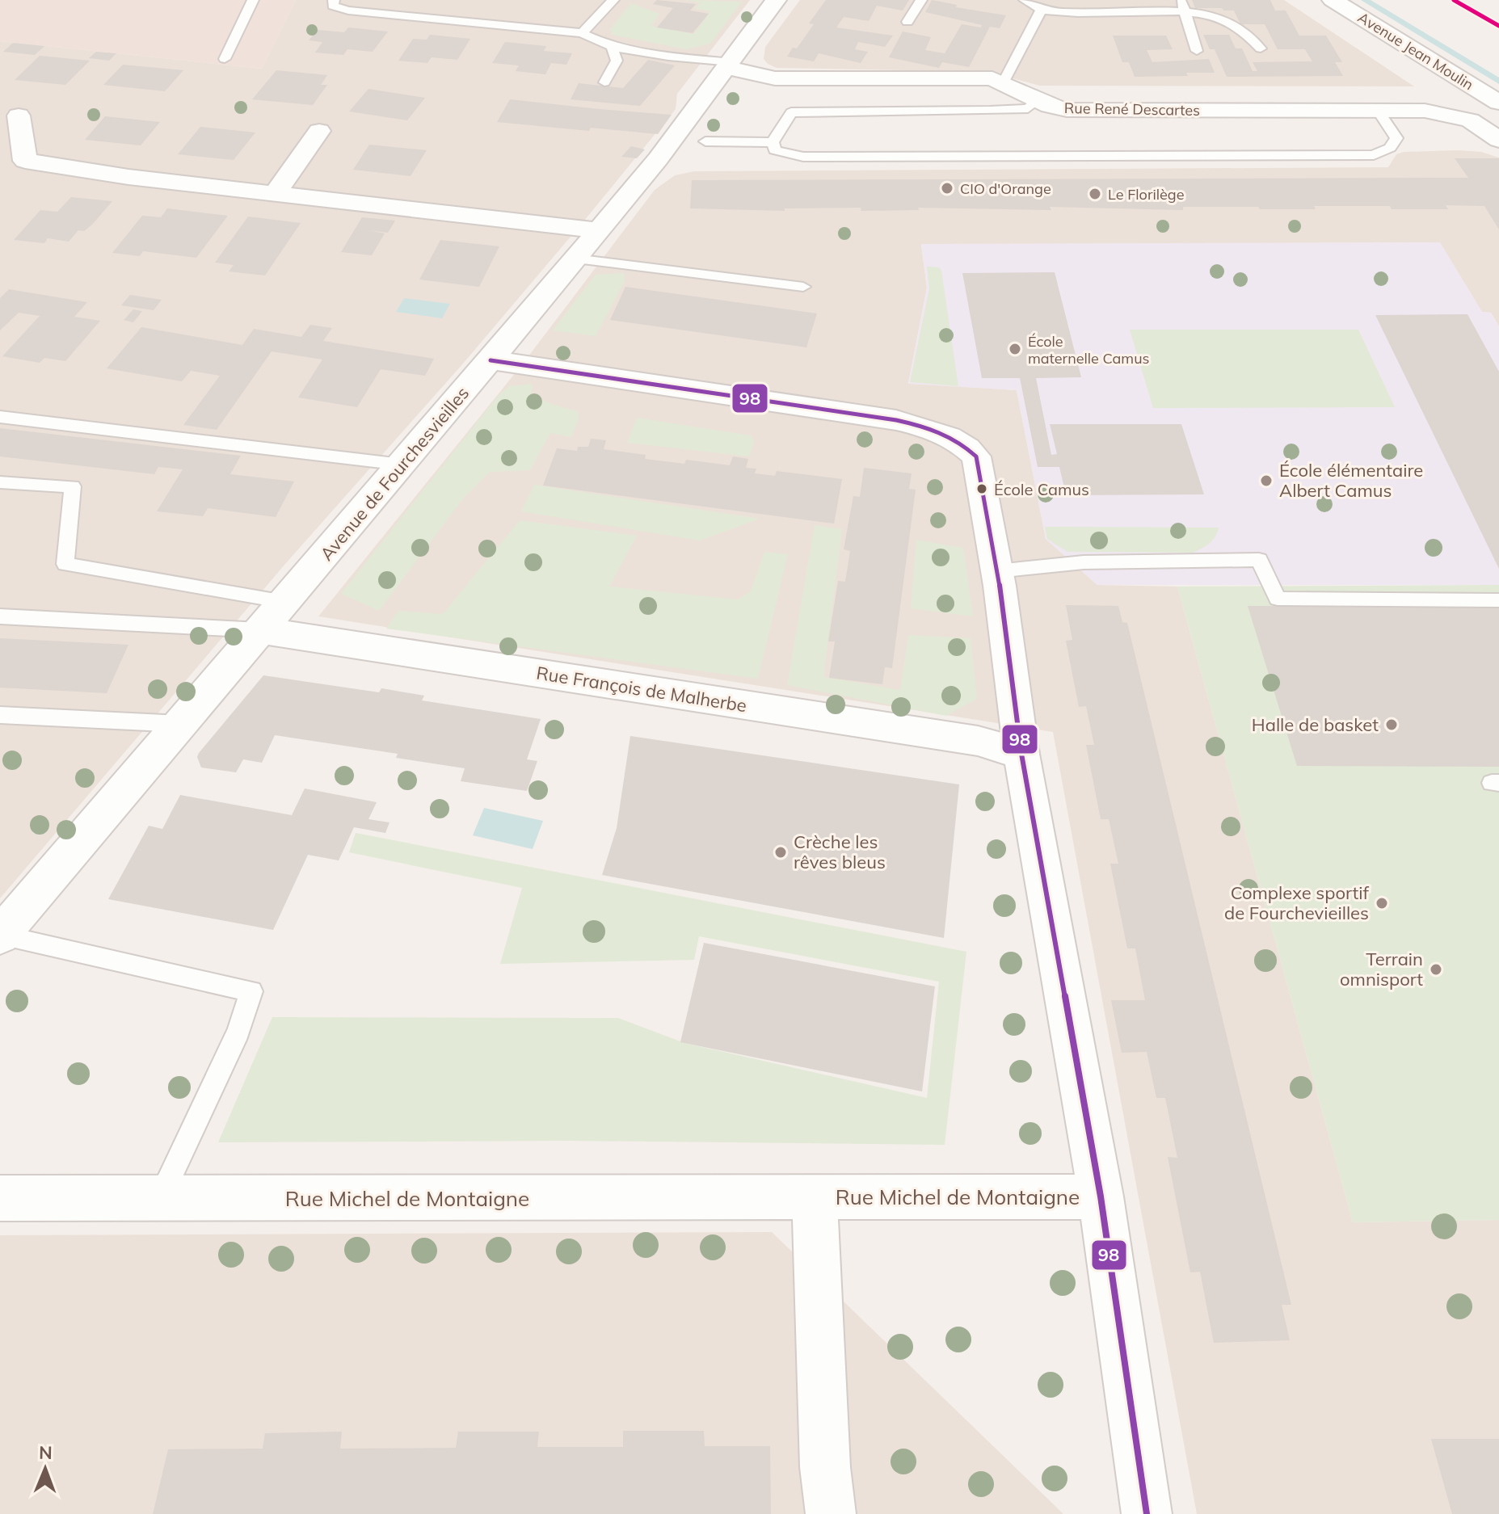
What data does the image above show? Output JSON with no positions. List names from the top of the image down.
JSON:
{
  "streets": {
    "street": [
      "Avenue Jean Moulin",
      "Rue René Descartes",
      "Avenue de Fourchesvieilles",
      "Rue François de Malherbe",
      "Rue Michel de Montaigne"
    ]
  },
  "crossings": [
    ["Rue René Descartes", "Avenue de Fourchesvieilles"],
    ["Avenue de Fourchesvieilles", "Rue François de Malherbe"]
  ],
  "places": [
    "CIO d'Orange",
    "Le Florilège",
    "École maternelle Camus",
    "École élémentaire Albert Camus",
    "École Camus",
    "Halle de basket",
    "Crèche les rêves bleus",
    "Complexe sportif de Fourchevieilles",
    "Terrain omnisport"
  ],
  "lines": ["transit line 98"],
  "north": "top"
}
